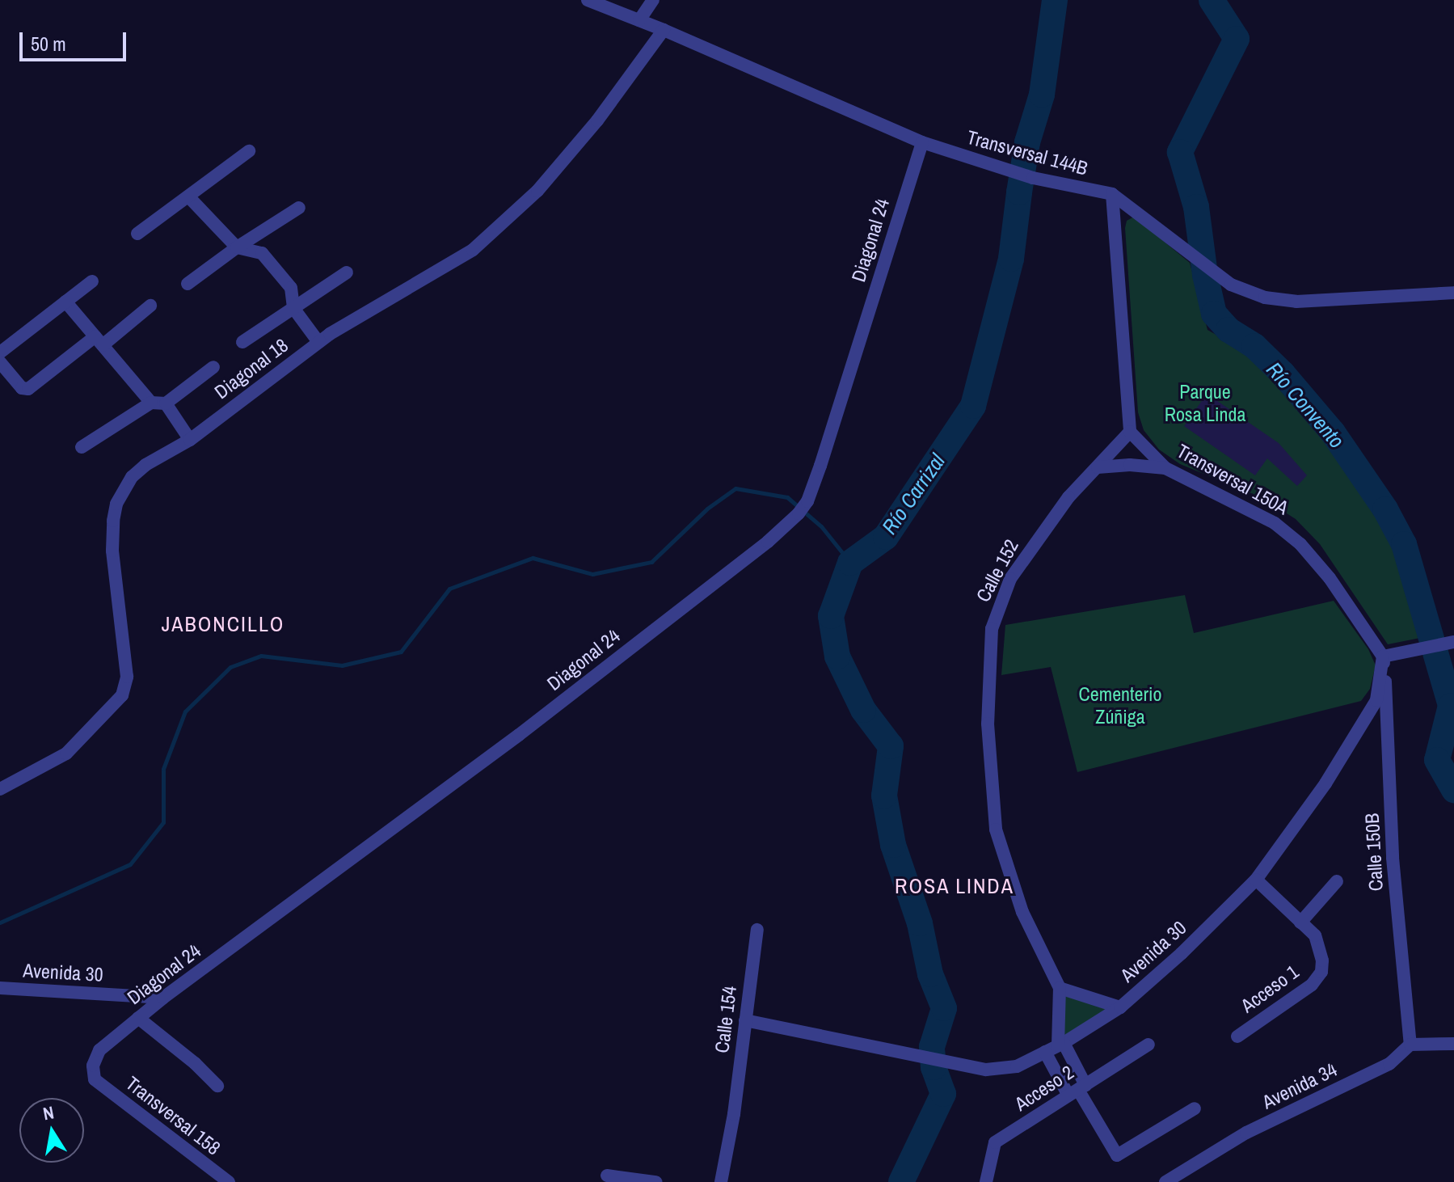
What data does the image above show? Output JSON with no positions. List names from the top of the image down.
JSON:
{
  "streets": {
    "street": [
      "Transversal 144B",
      "Diagonal 24",
      "Diagonal 18",
      "Transversal 150A",
      "Calle 152",
      "Calle 150B",
      "Avenida 30",
      "Acceso 1",
      "Calle 154",
      "Avenida 34",
      "Acceso 2",
      "Transversal 158"
    ]
  },
  "crossings": [
    ["Transversal 144B", "Diagonal 24"],
    ["Transversal 144B", "Diagonal 18"],
    ["Diagonal 24", "Avenida 30"],
    ["Diagonal 24", "Transversal 158"],
    ["Transversal 150A", "Calle 152"],
    ["Transversal 150A", "Calle 150B"],
    ["Transversal 150A", "Avenida 30"],
    ["Calle 152", "Avenida 30"],
    ["Calle 150B", "Avenida 30"],
    ["Calle 150B", "Avenida 34"],
    ["Avenida 30", "Acceso 1"],
    ["Avenida 30", "Calle 154"]
  ],
  "districts": ["JABONCILLO", "ROSA LINDA"],
  "water": ["Río Convento", "Río Carrizal"],
  "parks": ["Parque Rosa Linda", "Cementerio Zúñiga"],
  "scale_bar": "50 m",
  "north": "top"
}
